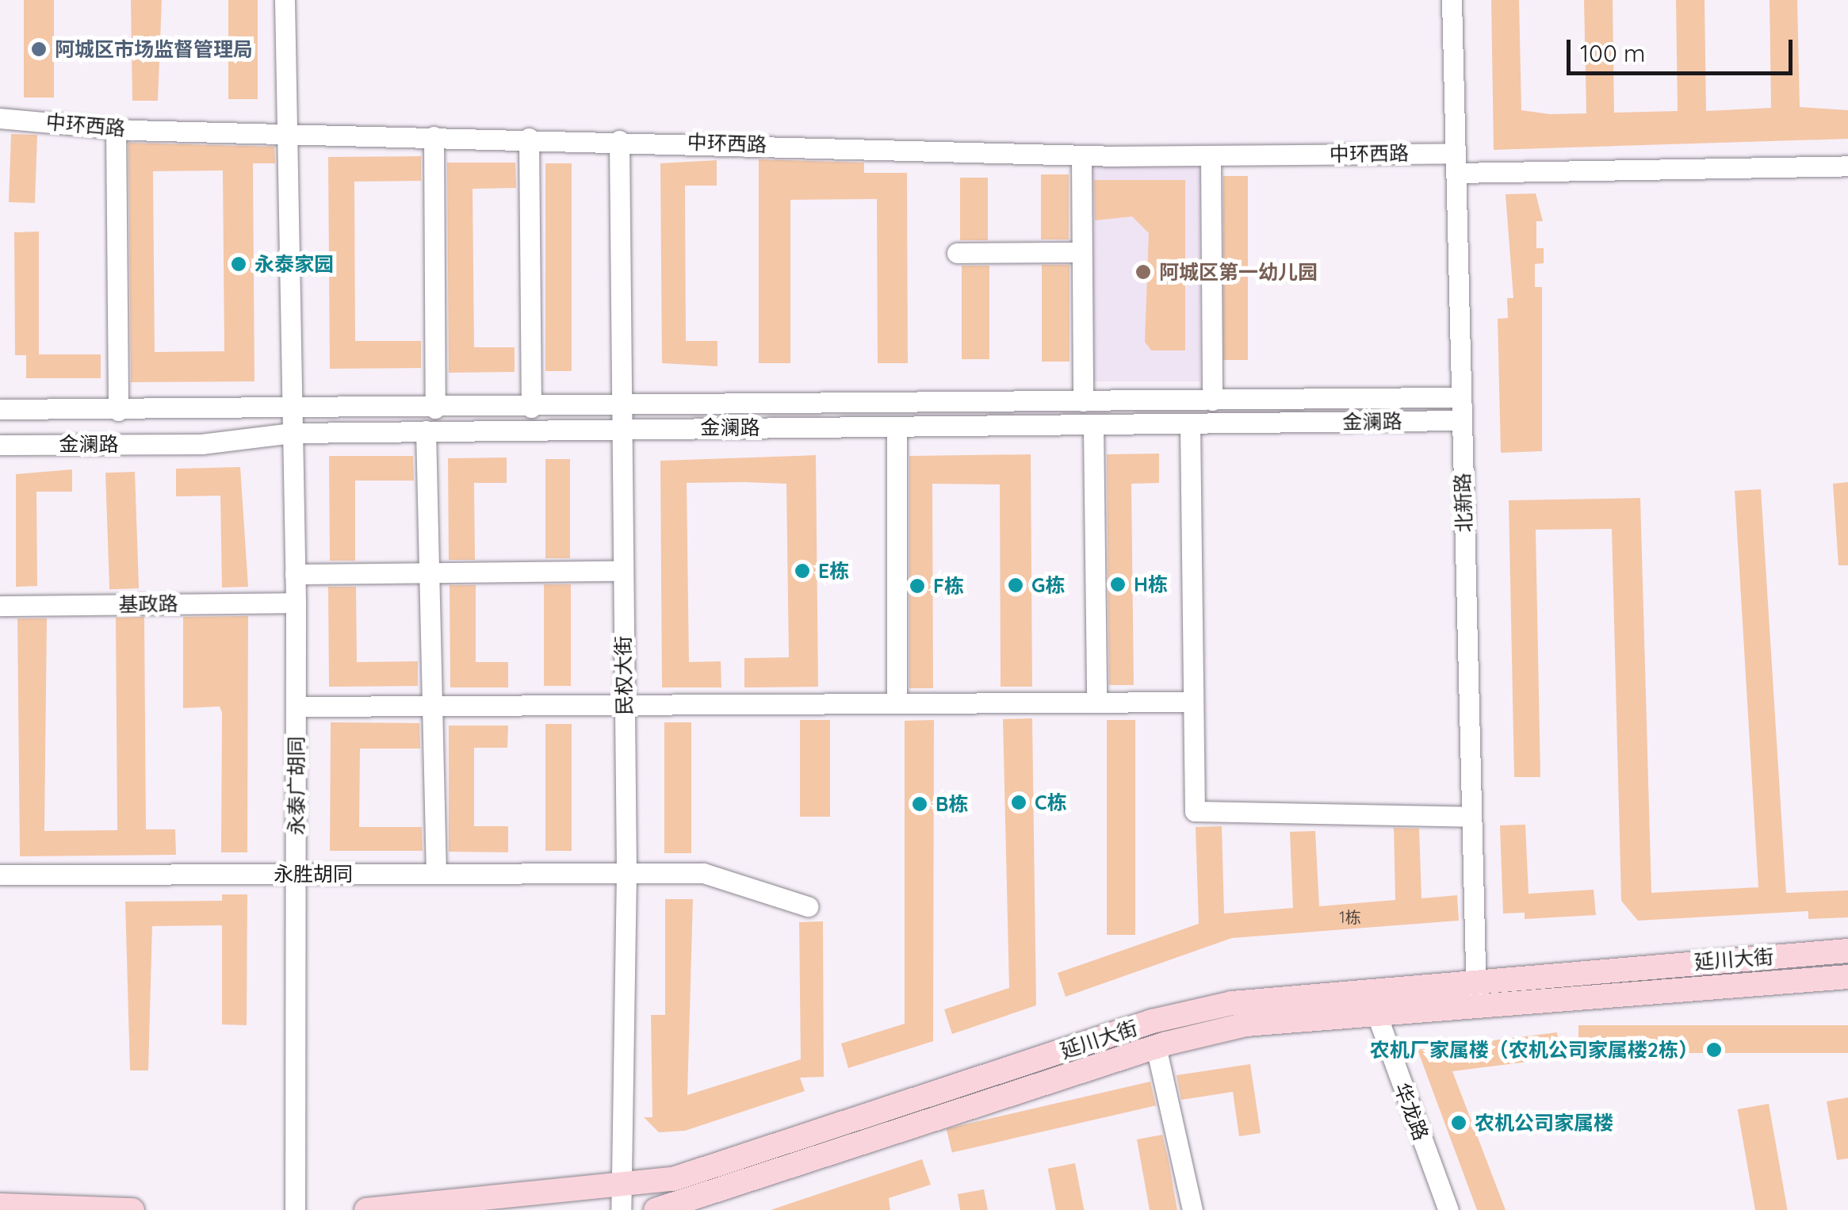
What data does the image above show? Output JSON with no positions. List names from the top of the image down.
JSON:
{
  "streets": {
    "main road": ["延川大街"],
    "street": [
      "中环西路",
      "金澜路",
      "北新路",
      "基政路",
      "民权大街",
      "永泰广胡同",
      "永胜胡同",
      "华龙路"
    ]
  },
  "crossings": [
    ["中环西路", "北新路"],
    ["中环西路", "民权大街"],
    ["中环西路", "永泰广胡同"],
    ["金澜路", "北新路"],
    ["金澜路", "民权大街"],
    ["金澜路", "永泰广胡同"],
    ["北新路", "延川大街"],
    ["基政路", "永泰广胡同"],
    ["民权大街", "永胜胡同"],
    ["民权大街", "延川大街"],
    ["永泰广胡同", "永胜胡同"],
    ["延川大街", "华龙路"]
  ],
  "places": [
    "阿城区市场监督管理局",
    "永泰家园",
    "阿城区第一幼儿园",
    "E栋",
    "H栋",
    "G栋",
    "F栋",
    "C栋",
    "B栋",
    "农机厂家属楼（农机公司家属楼2栋）",
    "农机公司家属楼"
  ],
  "house_numbers": ["1栋"],
  "scale_bar": "100 m"
}
